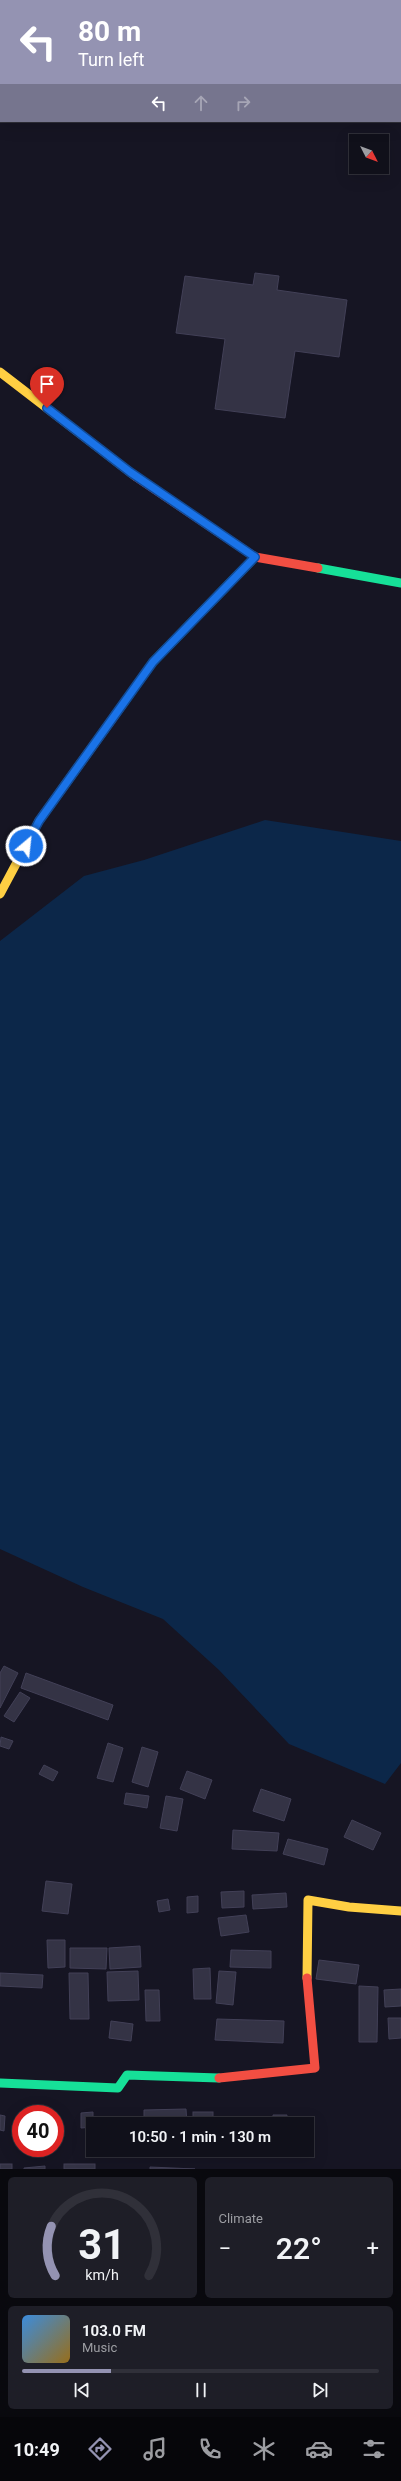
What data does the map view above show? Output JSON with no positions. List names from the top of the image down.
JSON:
{
  "north": "bottom right",
  "page": {
    "turn": ["80 m", "Turn left"],
    "limit": "40",
    "trip": "10:50 · 1 min · 130 m",
    "tile": "Climate",
    "heat": ["−", "22°", "+"],
    "song": ["103.0 FM", "Music"],
    "tabs": "10:49",
    "gauge": ["31", "km/h"]
  }
}
